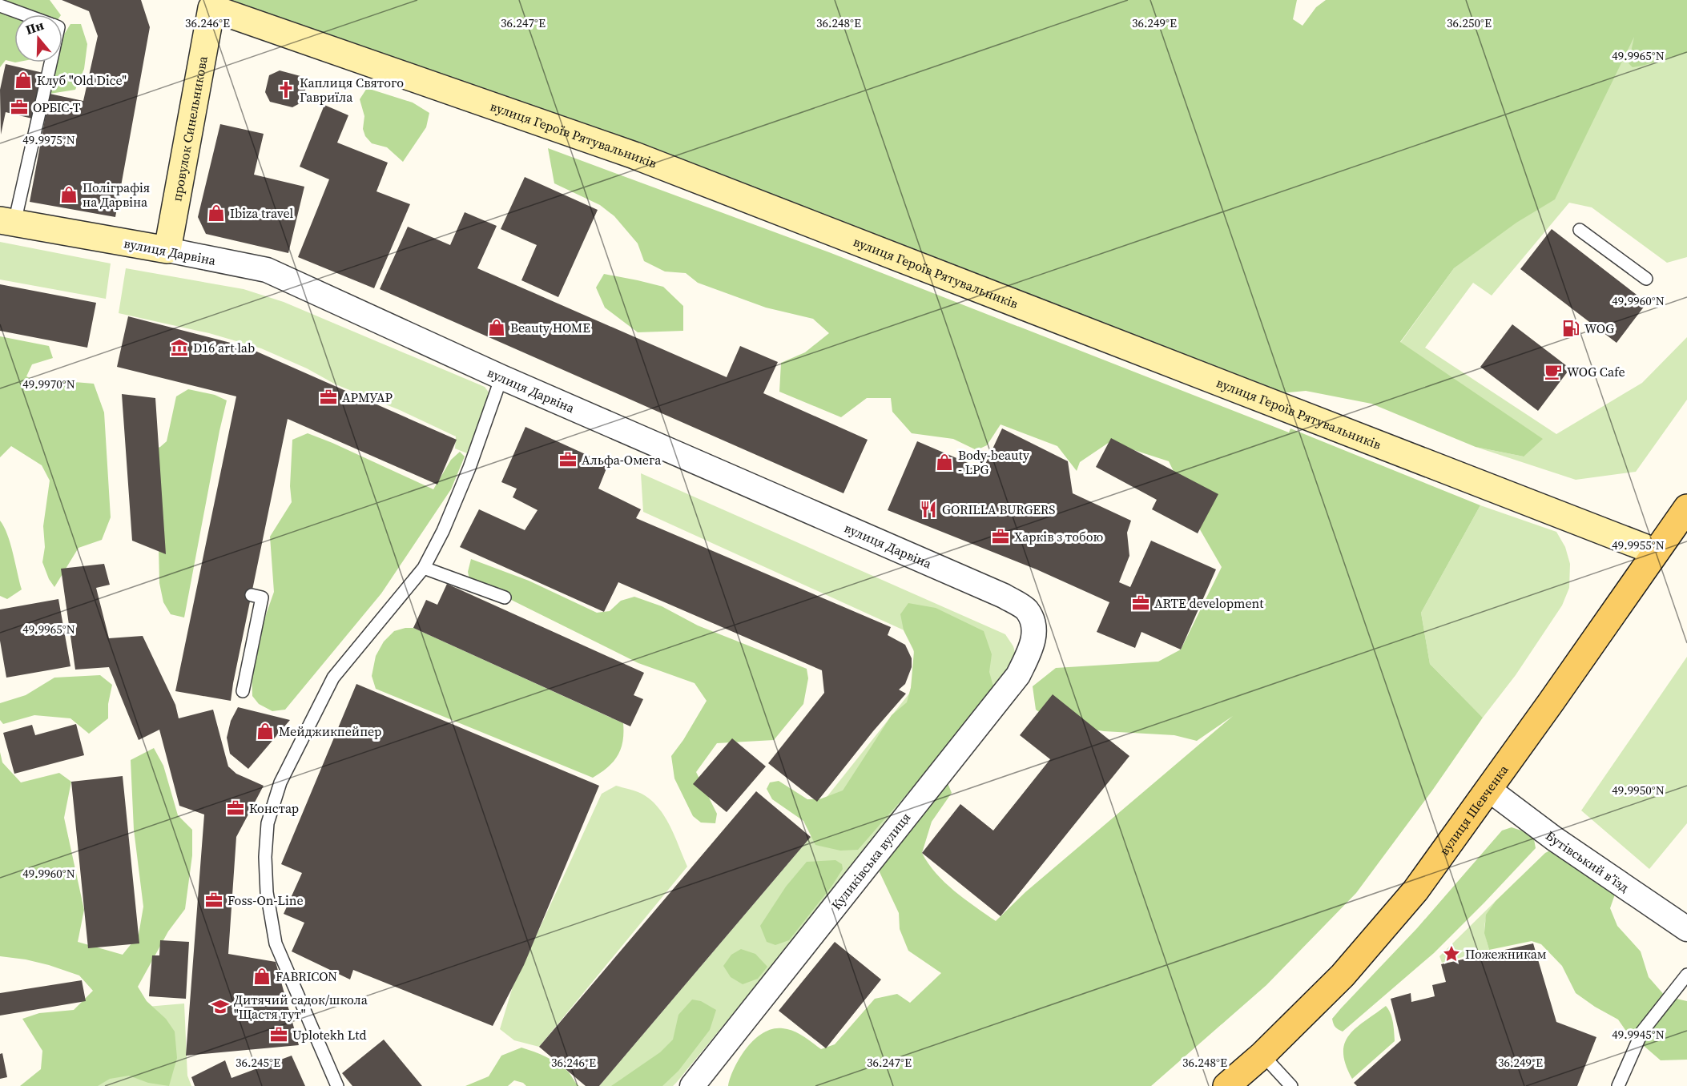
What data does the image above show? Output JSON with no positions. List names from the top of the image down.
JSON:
{
  "streets": {
    "main road": ["вулиця Шевченка"],
    "street": [
      "провулок Синельникова",
      "вулиця Героїв Рятувальників",
      "вулиця Дарвіна",
      "Бутівський в’їзд",
      "Куликівська вулиця"
    ]
  },
  "crossings": [
    ["провулок Синельникова", "вулиця Героїв Рятувальників"],
    ["провулок Синельникова", "вулиця Дарвіна"],
    ["вулиця Героїв Рятувальників", "вулиця Шевченка"],
    ["вулиця Дарвіна", "Куликівська вулиця"],
    ["вулиця Шевченка", "Бутівський в’їзд"]
  ],
  "places": {
    "shop": [
      "Клуб \"Old Dice\"",
      "Поліграфія на Дарвіна",
      "Ibiza travel",
      "Beauty HOME",
      "Body-beauty - LPG",
      "Мейджикпейпер",
      "FABRICON"
    ],
    "church": ["Каплиця Святого Гавриїла"],
    "office": [
      "ОРБІС-Т",
      "АРМУАР",
      "Альфа-Омега",
      "Харків з тобою",
      "ARTE development",
      "Констар",
      "Foss-On-Line",
      "Uplotekh Ltd"
    ],
    "fuel station": ["WOG"],
    "museum": ["D16 art lab"],
    "cafe": ["WOG Cafe"],
    "restaurant": ["GORILLA BURGERS"],
    "place": ["Пожежникам"],
    "school or university": ["Дитячий садок/школа \"Щастя тут\""]
  },
  "north": "top",
  "coordinates": [
    "36.246°E",
    "36.247°E",
    "36.248°E",
    "36.249°E",
    "36.250°E",
    "49.9965°N",
    "49.9975°N",
    "49.9960°N",
    "49.9970°N",
    "49.9955°N",
    "49.9950°N",
    "49.9945°N",
    "36.245°E"
  ]
}
